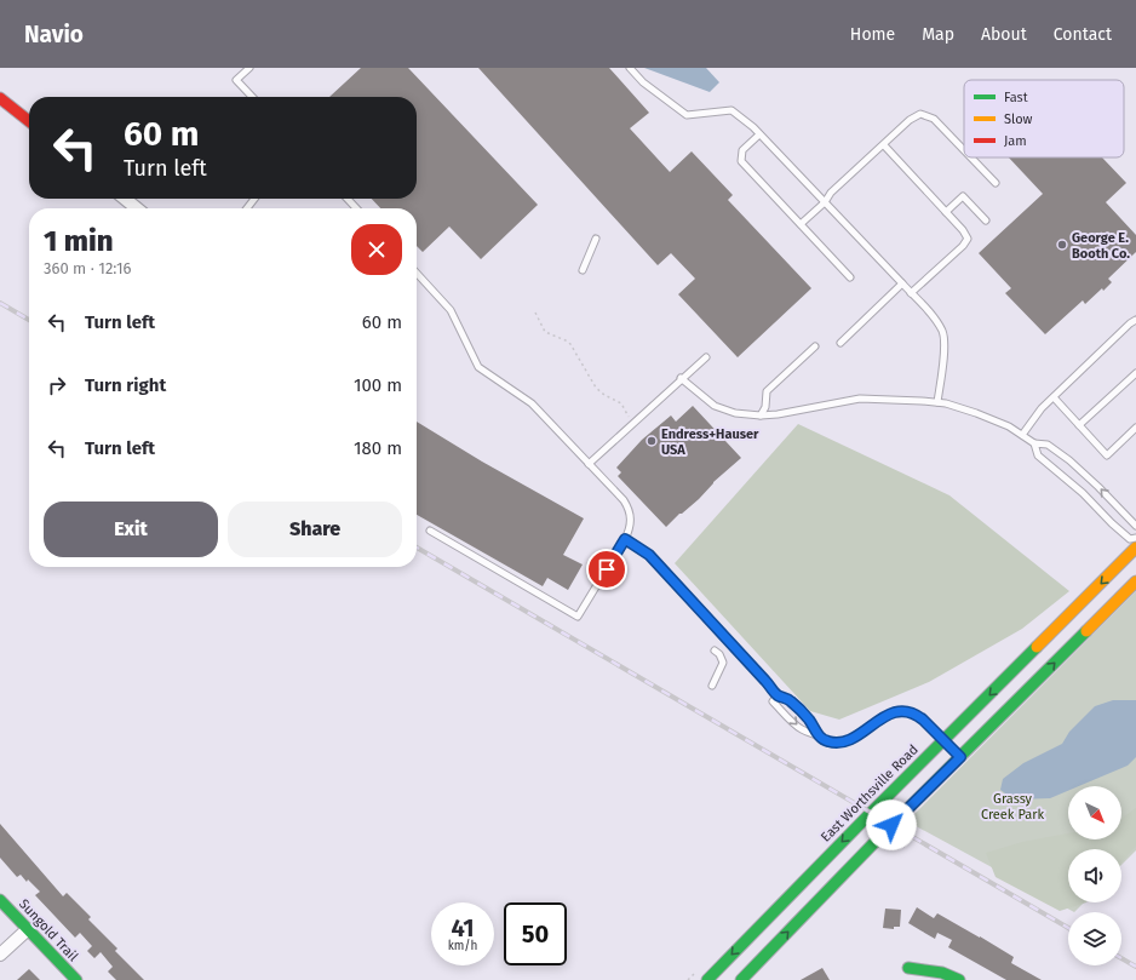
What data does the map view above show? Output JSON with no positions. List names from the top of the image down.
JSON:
{
  "streets": {
    "main road": ["East Worthsville Road", "Sungold Trail"]
  },
  "parks": ["Grassy Creek Park"],
  "places": ["George E. Booth Co.", "Endress+Hauser USA"],
  "legend": ["Fast", "Slow", "Jam"],
  "north": "bottom right",
  "page": {
    "header": "Navio",
    "nav": [
      "Home",
      "Map",
      "About",
      "Contact"
    ],
    "turn": ["60 m", "Turn left"],
    "heading": ["1 min", "360 m · 12:16"],
    "list": [
      {
        "name": "Turn left",
        "value": "60 m"
      },
      {
        "name": "Turn right",
        "value": "100 m"
      },
      {
        "name": "Turn left",
        "value": "180 m"
      }
    ],
    "buttons": ["Exit", "Share"],
    "speed": "41 km/h",
    "limit": "50"
  }
}
